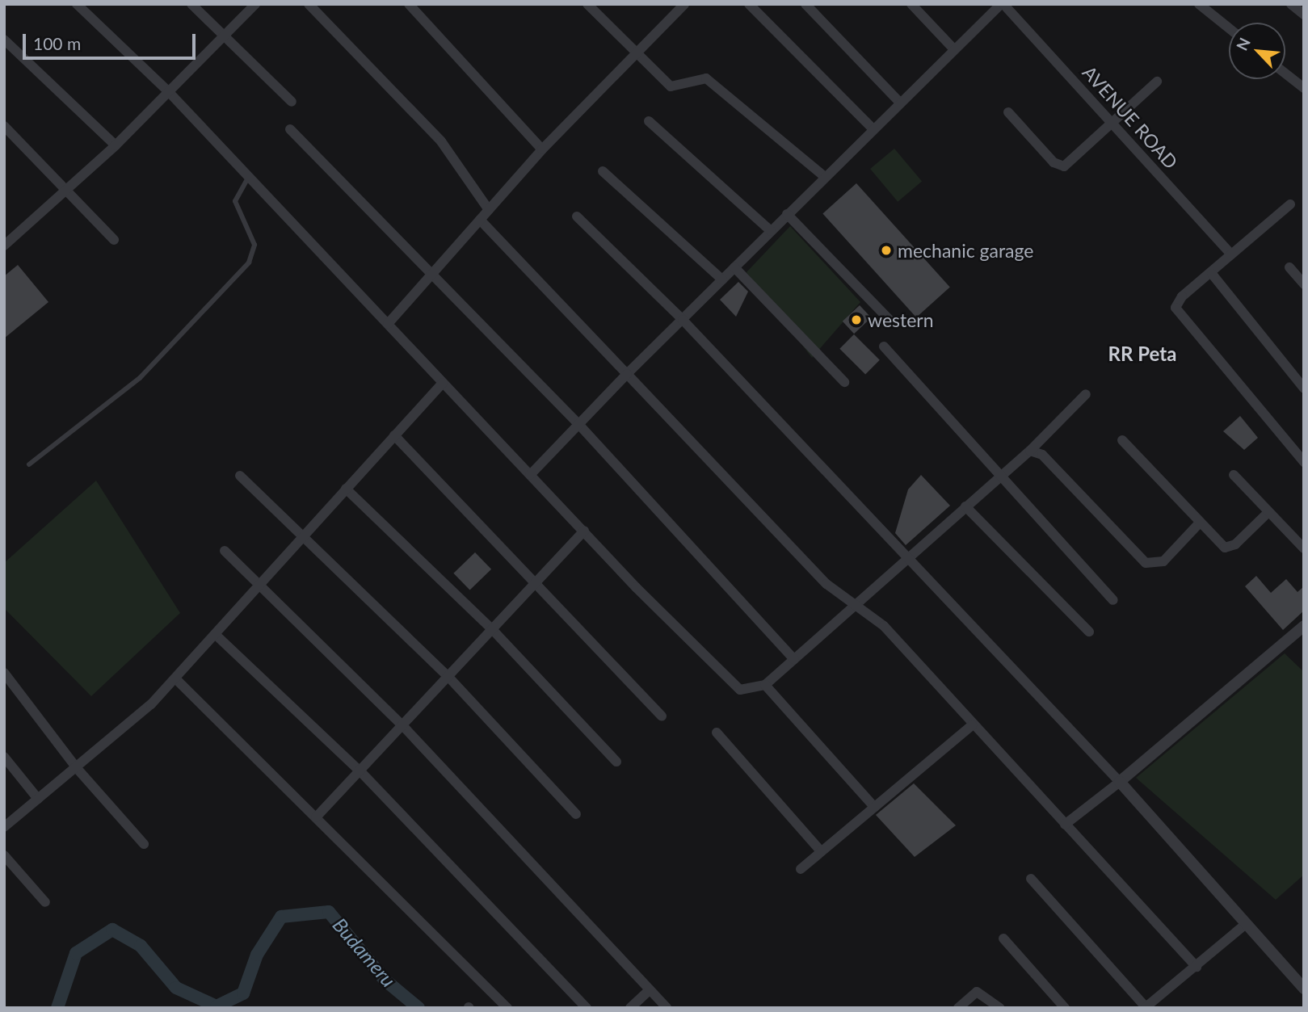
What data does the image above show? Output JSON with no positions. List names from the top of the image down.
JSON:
{
  "streets": {
    "street": ["AVENUE ROAD"]
  },
  "districts": ["RR Peta"],
  "water": ["Budameru"],
  "places": ["mechanic garage", "western"],
  "scale_bar": "100 m",
  "north": "top left"
}
